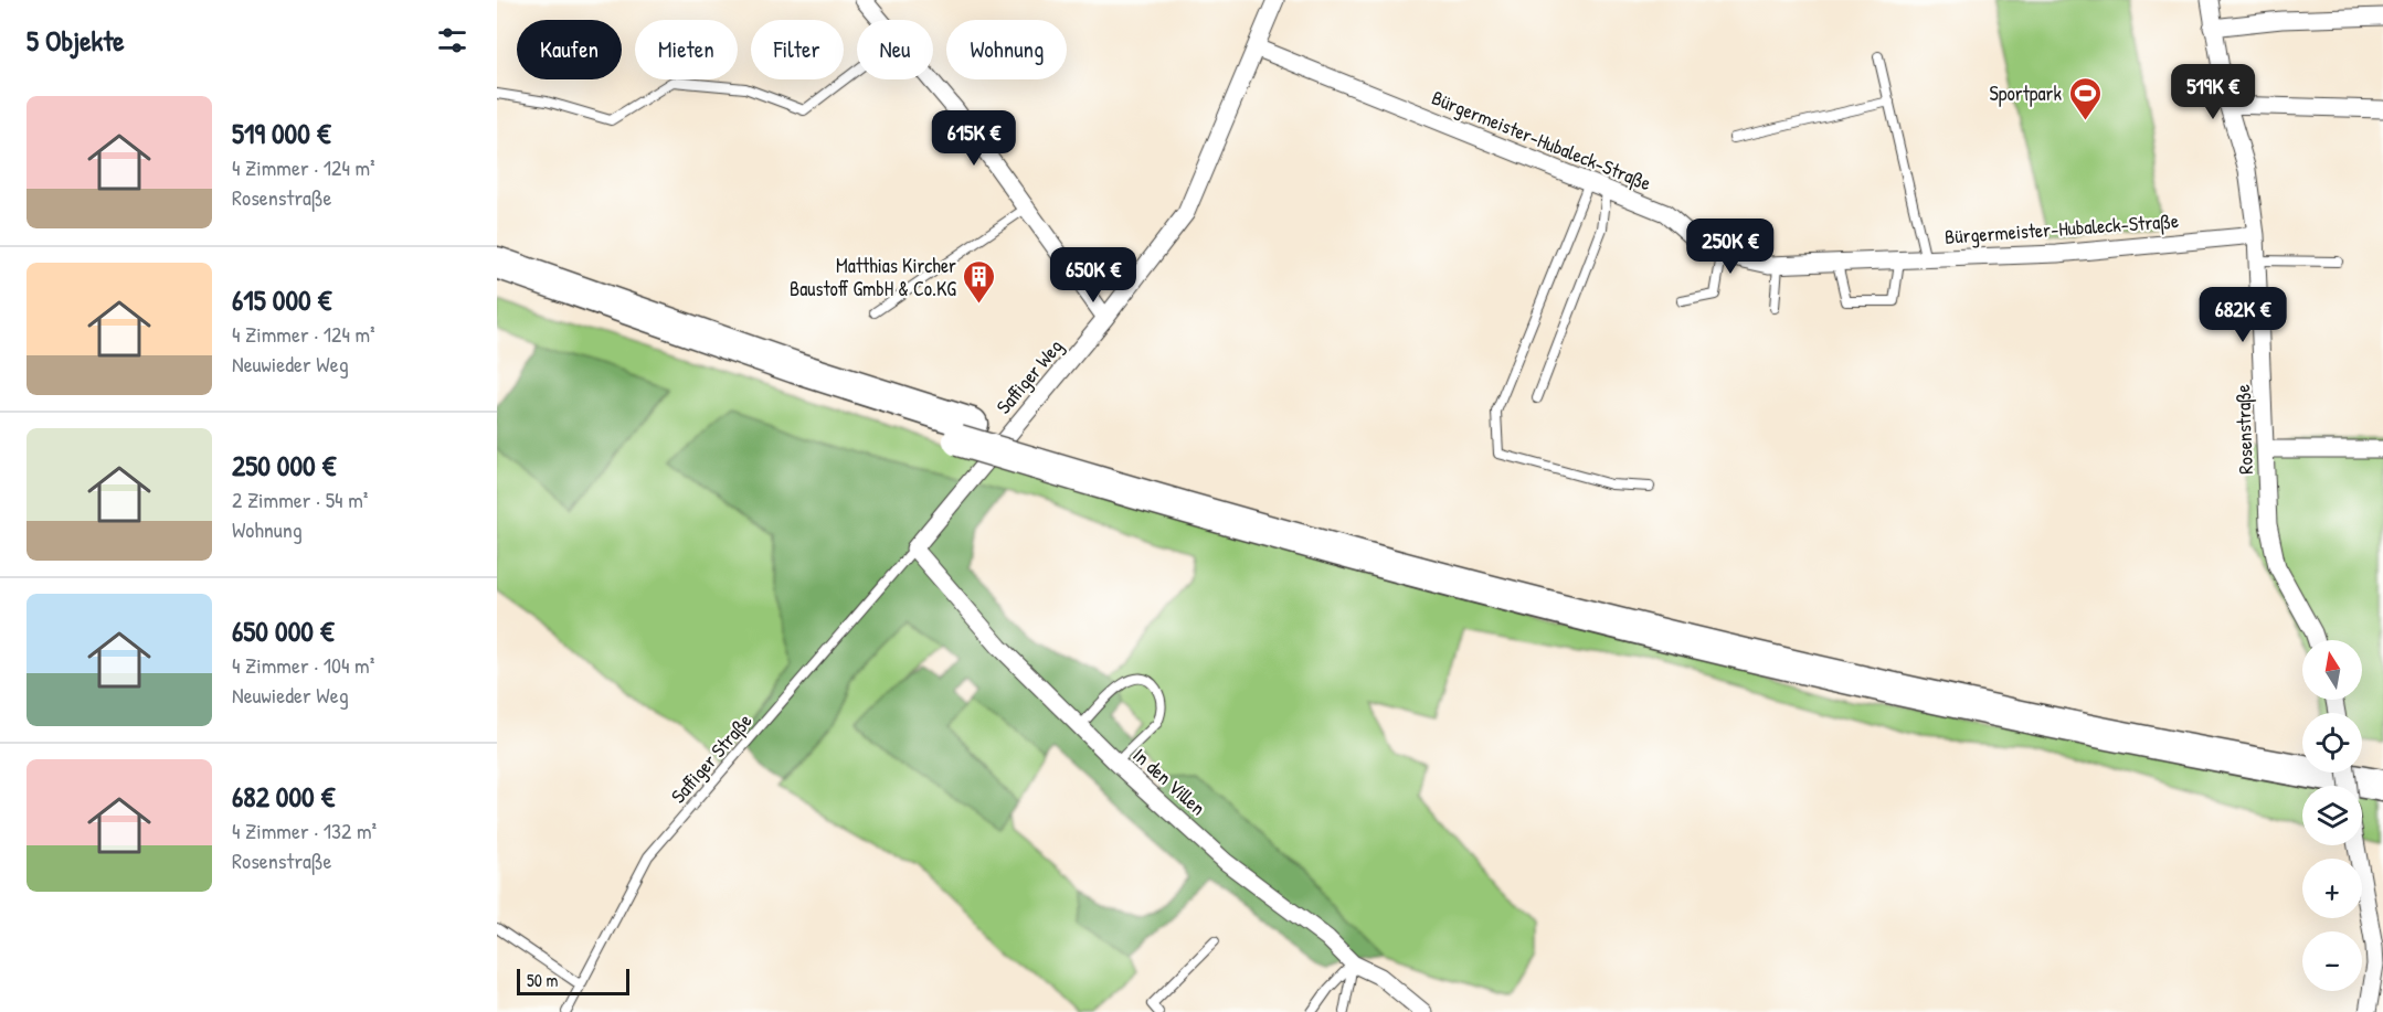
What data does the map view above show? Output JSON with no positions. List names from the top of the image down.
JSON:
{
  "streets": {
    "street": [
      "Bürgermeister-Hubaleck-Straße",
      "Saffiger Weg",
      "Rosenstraße",
      "In den Villen"
    ],
    "lane": ["Saffiger Straße"]
  },
  "crossings": [
    ["Bürgermeister-Hubaleck-Straße", "Saffiger Weg"],
    ["Bürgermeister-Hubaleck-Straße", "Rosenstraße"],
    ["Saffiger Weg", "Saffiger Straße"],
    ["Saffiger Weg", "In den Villen"],
    ["Saffiger Straße", "In den Villen"]
  ],
  "places": {
    "sports": ["Sportpark"],
    "building": ["Matthias Kircher Baustoff GmbH & Co.KG"]
  },
  "scale_bar": "50 m",
  "north": "top",
  "page": {
    "heading": "5 Objekte",
    "chip": [
      "Kaufen",
      "Mieten",
      "Filter",
      "Neu",
      "Wohnung"
    ],
    "price": [
      "519K €",
      "615K €",
      "250K €",
      "650K €",
      "682K €"
    ],
    "list": [
      {
        "name": "519 000 €",
        "note": "4 Zimmer · 124 m² · Rosenstraße"
      },
      {
        "name": "615 000 €",
        "note": "4 Zimmer · 124 m² · Neuwieder Weg"
      },
      {
        "name": "250 000 €",
        "note": "2 Zimmer · 54 m² · Wohnung"
      },
      {
        "name": "650 000 €",
        "note": "4 Zimmer · 104 m² · Neuwieder Weg"
      },
      {
        "name": "682 000 €",
        "note": "4 Zimmer · 132 m² · Rosenstraße"
      }
    ],
    "map_buttons": ["+", "−"],
    "scale": "50 m"
  }
}
